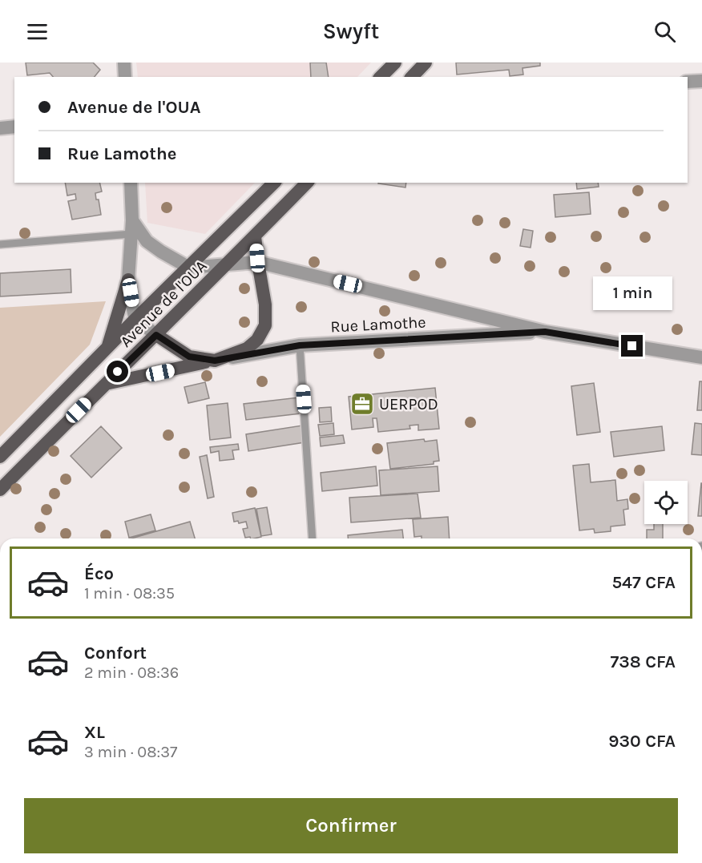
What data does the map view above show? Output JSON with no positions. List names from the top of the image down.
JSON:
{
  "streets": {
    "main road": ["Avenue de l'OUA"],
    "street": ["Rue Lamothe"]
  },
  "crossings": [
    ["Avenue de l'OUA", "Rue Lamothe"]
  ],
  "places": {
    "office": ["UERPOD"]
  },
  "page": {
    "header": "Swyft",
    "banner": ["Avenue de l'OUA", "Rue Lamothe"],
    "bubble": "1 min",
    "list": [
      {
        "name": "Éco",
        "note": "1 min · 08:35",
        "value": "547 CFA"
      },
      {
        "name": "Confort",
        "note": "2 min · 08:36",
        "value": "738 CFA"
      },
      {
        "name": "XL",
        "note": "3 min · 08:37",
        "value": "930 CFA"
      }
    ],
    "buttons": "Confirmer"
  }
}
